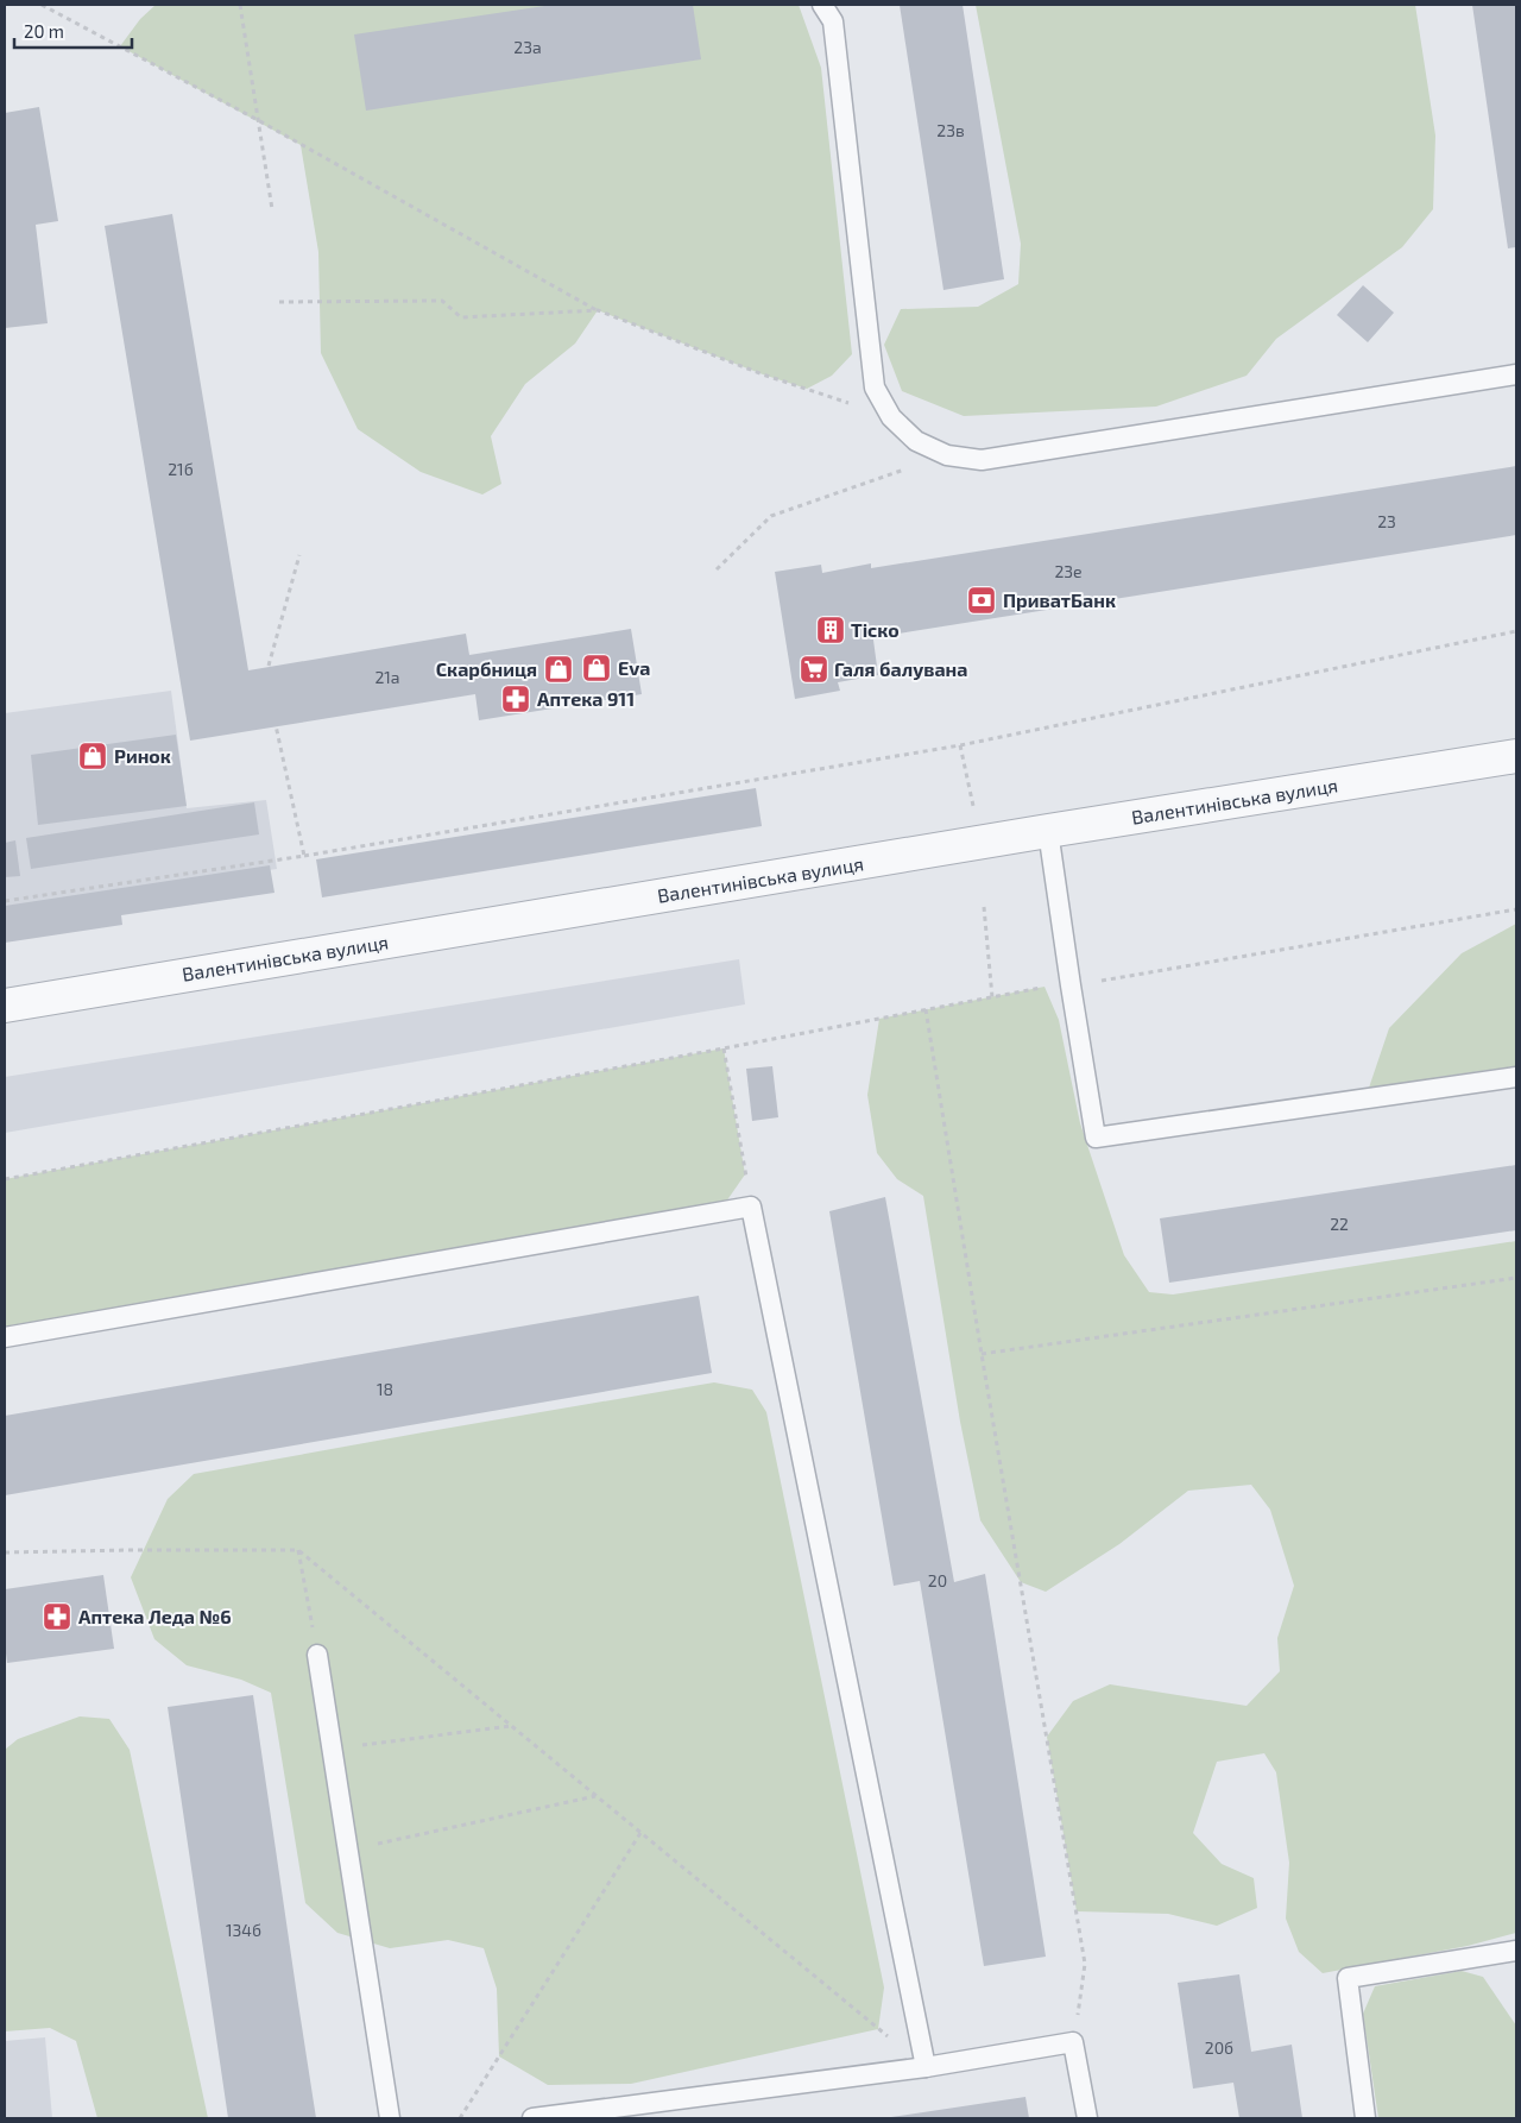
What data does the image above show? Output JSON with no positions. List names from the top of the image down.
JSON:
{
  "streets": {
    "street": ["Валентинівська вулиця"]
  },
  "places": {
    "bank": ["ПриватБанк"],
    "building": ["Тіско"],
    "shop": ["Eva", "Скарбниця", "Ринок"],
    "supermarket": ["Галя балувана"],
    "pharmacy": ["Аптека 911", "Аптека Леда №6"]
  },
  "house_numbers": [
    "23а",
    "23в",
    "21б",
    "23",
    "23е",
    "21а",
    "22",
    "18",
    "20",
    "134б",
    "20б"
  ],
  "scale_bar": "20 m"
}
